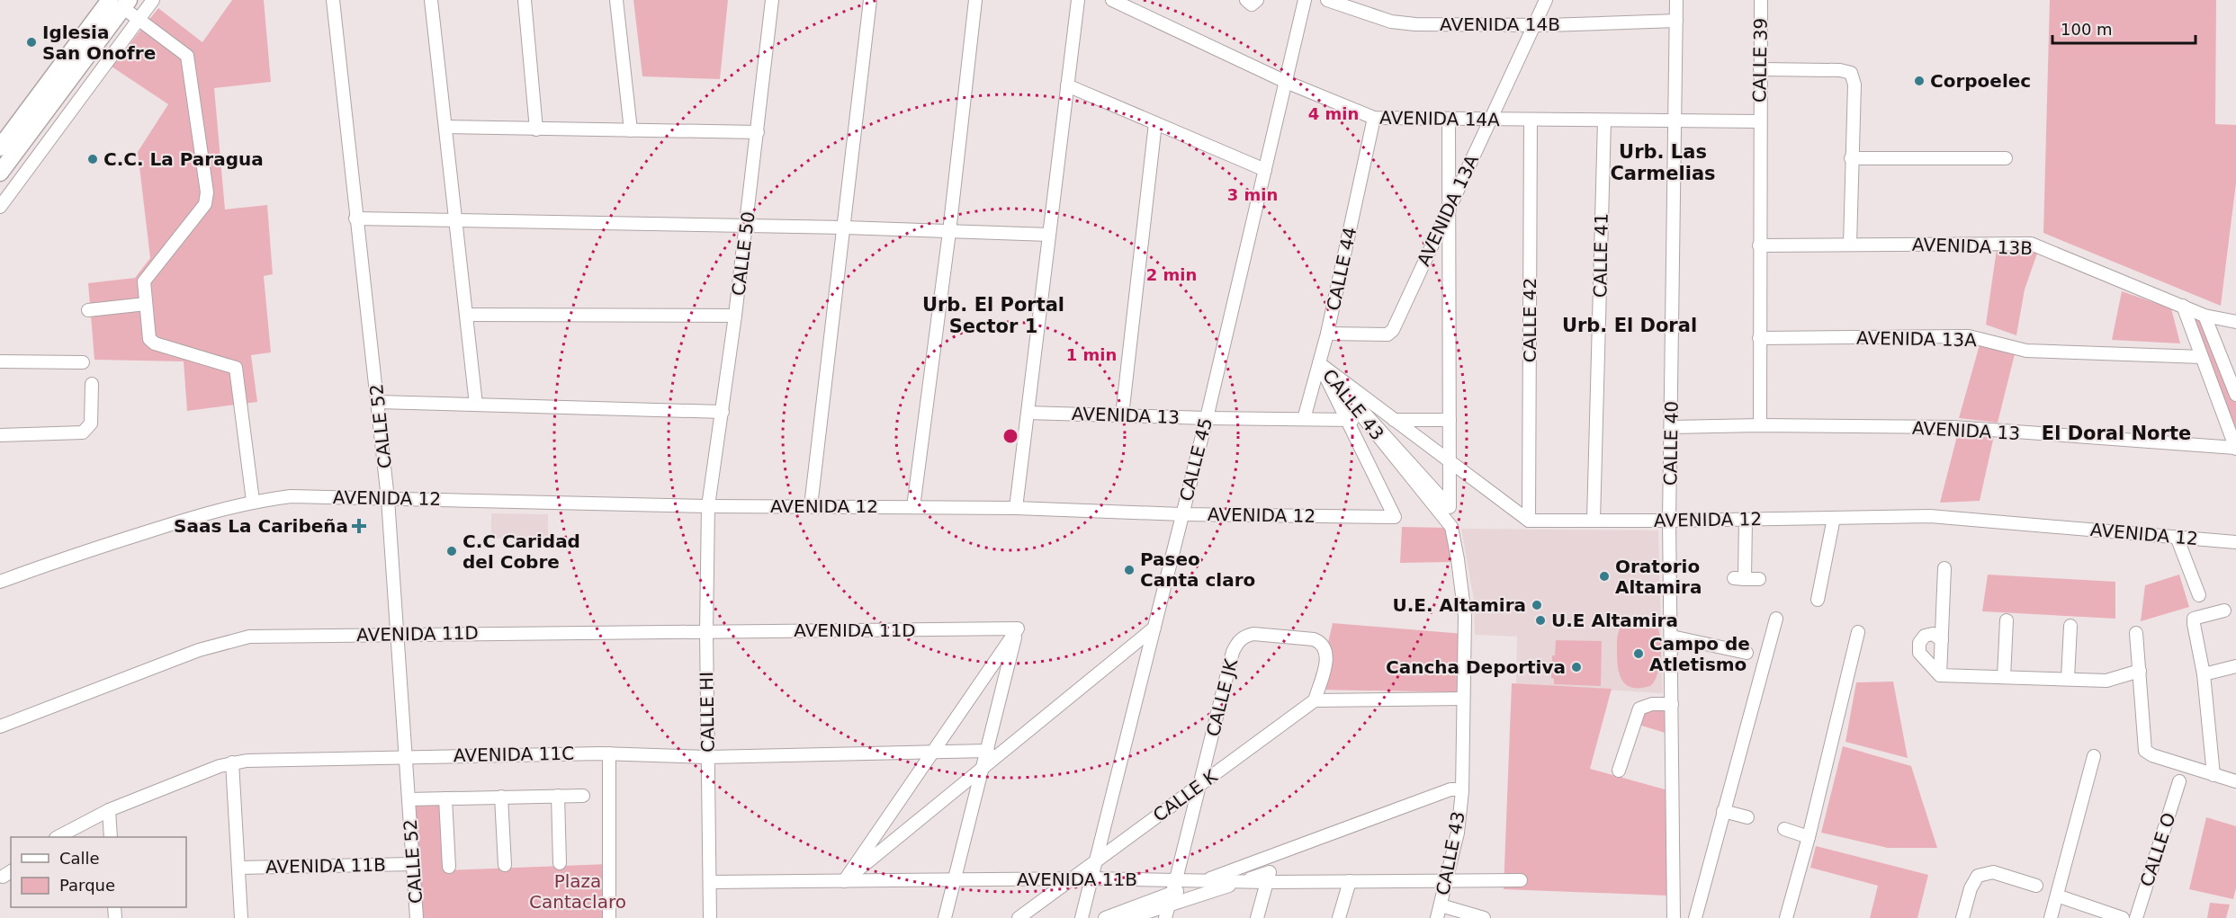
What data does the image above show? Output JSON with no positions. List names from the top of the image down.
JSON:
{
  "streets": {
    "street": [
      "AVENIDA 14B",
      "CALLE 39",
      "AVENIDA 14A",
      "AVENIDA 13A",
      "AVENIDA 13B",
      "CALLE 50",
      "CALLE 41",
      "CALLE 44",
      "CALLE 42",
      "CALLE 43",
      "AVENIDA 13",
      "CALLE 52",
      "CALLE 40",
      "CALLE 45",
      "AVENIDA 12",
      "AVENIDA 11D",
      "CALLE JK",
      "CALLE HI",
      "AVENIDA 11C",
      "CALLE K",
      "CALLE O",
      "AVENIDA 11B"
    ]
  },
  "crossings": [
    ["AVENIDA 14B", "CALLE 40"],
    ["CALLE 39", "AVENIDA 14A"],
    ["CALLE 39", "AVENIDA 13A"],
    ["CALLE 39", "AVENIDA 13B"],
    ["CALLE 39", "AVENIDA 13"],
    ["AVENIDA 14A", "CALLE 41"],
    ["AVENIDA 14A", "CALLE 44"],
    ["AVENIDA 14A", "CALLE 42"],
    ["AVENIDA 14A", "CALLE 43"],
    ["AVENIDA 14A", "CALLE 40"],
    ["AVENIDA 14A", "CALLE 45"],
    ["AVENIDA 13A", "CALLE 44"],
    ["CALLE 50", "AVENIDA 12"],
    ["CALLE 50", "CALLE HI"],
    ["CALLE 41", "AVENIDA 12"],
    ["CALLE 44", "CALLE 43"],
    ["CALLE 44", "AVENIDA 13"],
    ["CALLE 44", "AVENIDA 12"],
    ["CALLE 42", "AVENIDA 12"],
    ["CALLE 43", "AVENIDA 13"],
    ["CALLE 43", "AVENIDA 12"],
    ["CALLE 43", "AVENIDA 11B"],
    ["AVENIDA 13", "CALLE 40"],
    ["AVENIDA 13", "CALLE 45"],
    ["CALLE 52", "AVENIDA 12"],
    ["CALLE 52", "AVENIDA 11D"],
    ["CALLE 52", "AVENIDA 11C"],
    ["CALLE 52", "AVENIDA 11B"],
    ["CALLE 40", "AVENIDA 12"],
    ["CALLE 45", "AVENIDA 12"],
    ["CALLE 45", "AVENIDA 11B"],
    ["AVENIDA 12", "CALLE HI"],
    ["AVENIDA 11D", "CALLE HI"],
    ["CALLE JK", "CALLE K"],
    ["CALLE JK", "AVENIDA 11B"],
    ["CALLE HI", "AVENIDA 11C"],
    ["CALLE HI", "AVENIDA 11B"]
  ],
  "districts": [
    "Urb. Las Carmelias",
    "Urb. El Portal Sector 1",
    "Urb. El Doral",
    "El Doral Norte"
  ],
  "parks": ["Plaza Cantaclaro"],
  "places": {
    "other": [
      "Iglesia San Onofre",
      "Corpoelec",
      "C.C. La Paragua",
      "C.C Caridad del Cobre",
      "Paseo Canta claro",
      "Oratorio Altamira",
      "U.E. Altamira",
      "U.E Altamira",
      "Campo de Atletismo",
      "Cancha Deportiva"
    ],
    "health": ["Saas La Caribeña"]
  },
  "legend": ["Calle", "Parque"],
  "scale_bar": "100 m",
  "rings": [
    "4 min",
    "3 min",
    "2 min",
    "1 min"
  ]
}
